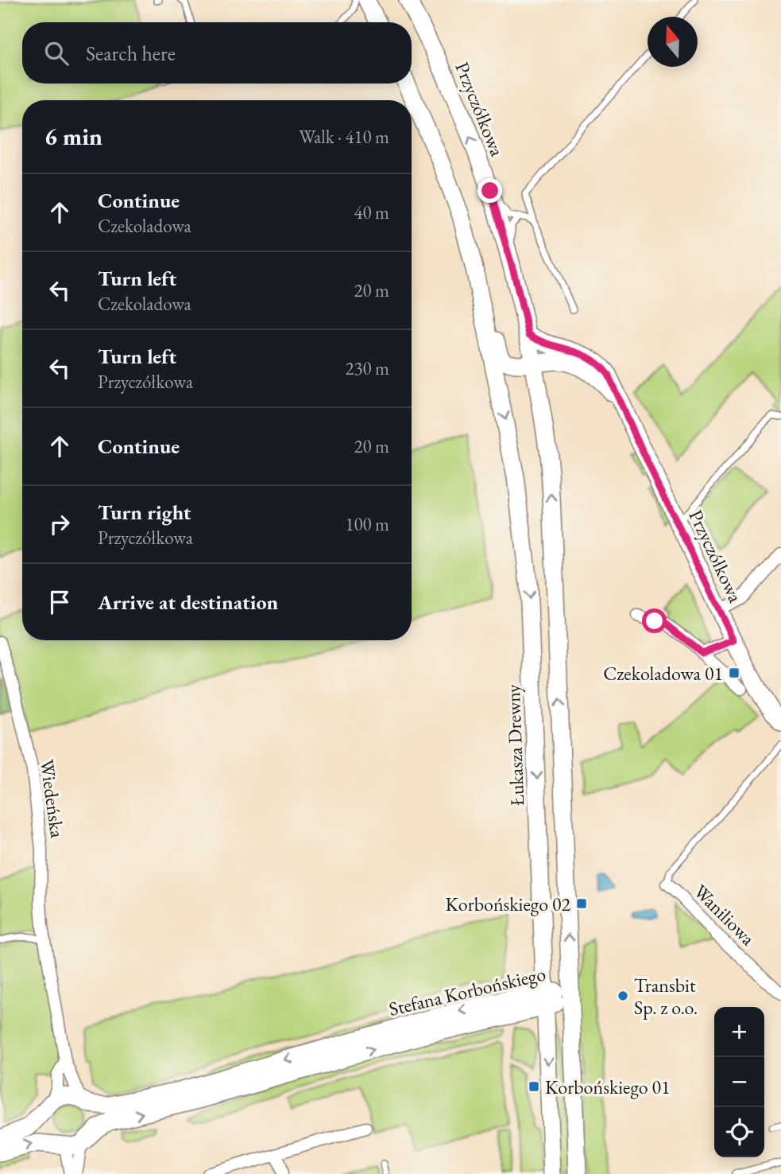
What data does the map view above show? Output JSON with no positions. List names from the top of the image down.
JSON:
{
  "streets": {
    "main road": ["Przyczółkowa", "Łukasza Drewny", "Stefana Korbońskiego"],
    "street": ["Wiedeńska", "Waniliowa"]
  },
  "crossings": [
    ["Łukasza Drewny", "Stefana Korbońskiego"],
    ["Wiedeńska", "Stefana Korbońskiego"]
  ],
  "places": {
    "transit": ["Czekoladowa 01", "Korbońskiego 02", "Korbońskiego 01"],
    "other": ["Transbit Sp. z o.o."]
  },
  "north": "top",
  "page": {
    "search": "Search here",
    "heading": ["6 min", "Walk · 410 m"],
    "list": [
      ["Continue", "Czekoladowa", "40 m"],
      ["Turn left", "Czekoladowa", "20 m"],
      ["Turn left", "Przyczółkowa", "230 m"],
      ["Continue", "20 m"],
      ["Turn right", "Przyczółkowa", "100 m"],
      "Arrive at destination"
    ],
    "map_buttons": ["+", "−"]
  }
}
